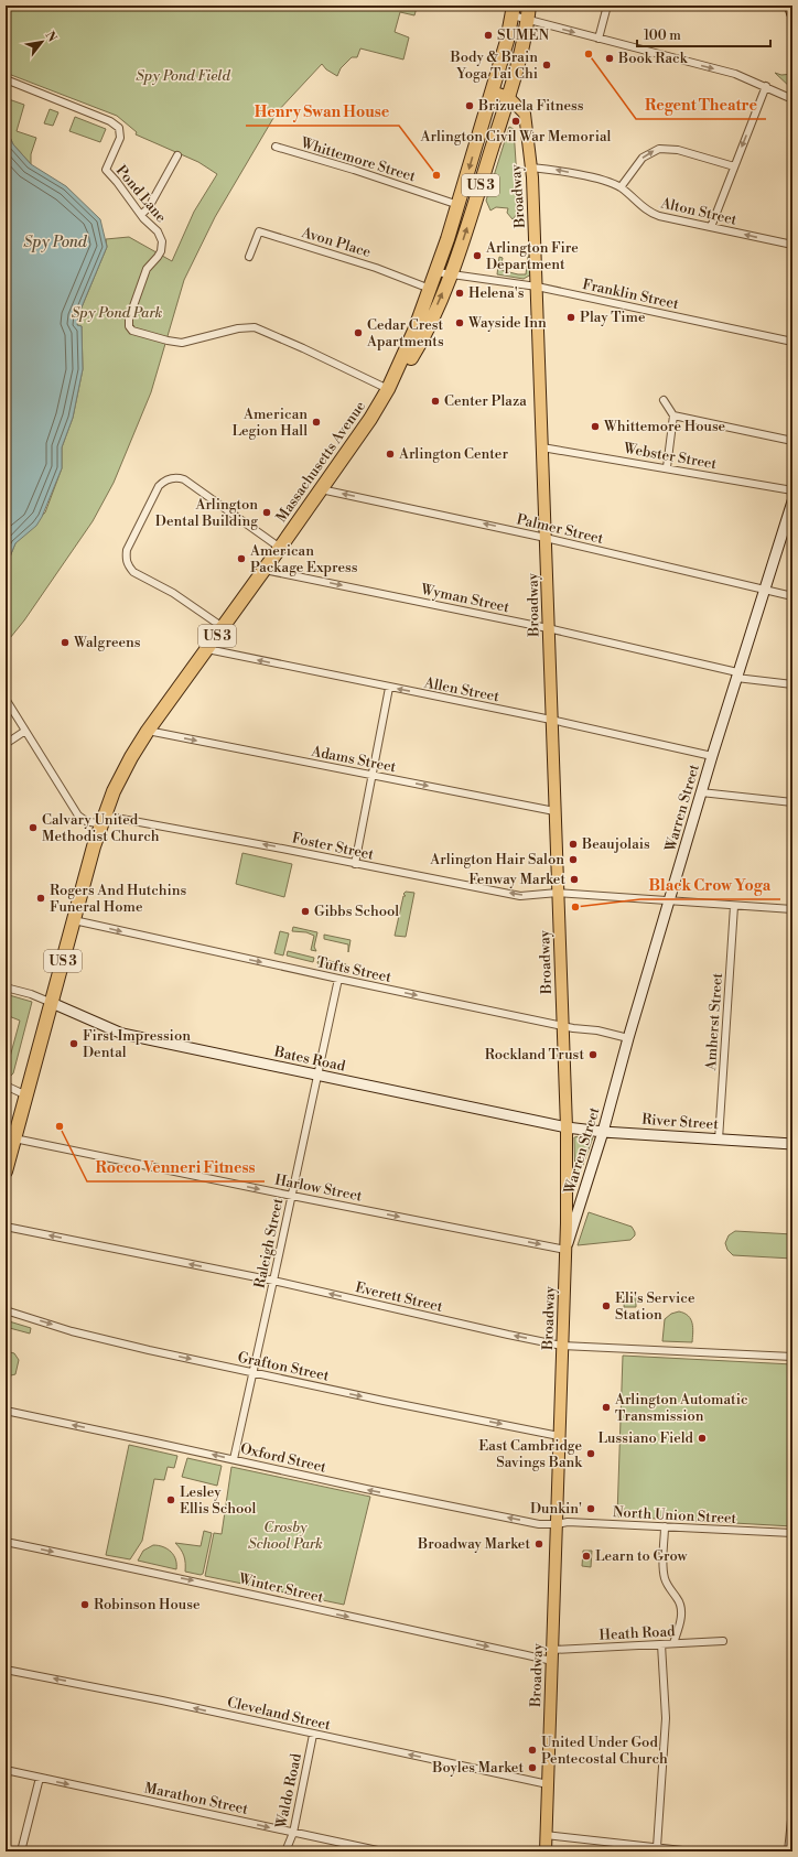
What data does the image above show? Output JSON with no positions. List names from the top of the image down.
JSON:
{
  "streets": {
    "highway": ["US 3", "Massachusetts Avenue"],
    "main road": [
      "Broadway",
      "Warren Street",
      "Bates Road",
      "River Street"
    ],
    "street": [
      "Whittemore Street",
      "Pond Lane",
      "Alton Street",
      "Avon Place",
      "Franklin Street",
      "Webster Street",
      "Palmer Street",
      "Wyman Street",
      "Allen Street",
      "Adams Street",
      "Foster Street",
      "Tufts Street",
      "Amherst Street",
      "Harlow Street",
      "Raleigh Street",
      "Everett Street",
      "Grafton Street",
      "Oxford Street",
      "North Union Street",
      "Winter Street",
      "Heath Road",
      "Cleveland Street",
      "Waldo Road",
      "Marathon Street"
    ]
  },
  "crossings": [
    ["Whittemore Street", "Massachusetts Avenue"],
    ["Pond Lane", "Massachusetts Avenue"],
    ["Broadway", "Alton Street"],
    ["Broadway", "Franklin Street"],
    ["Broadway", "Webster Street"],
    ["Broadway", "Massachusetts Avenue"],
    ["Broadway", "Palmer Street"],
    ["Broadway", "Wyman Street"],
    ["Broadway", "Allen Street"],
    ["Broadway", "Adams Street"],
    ["Broadway", "Warren Street"],
    ["Broadway", "Foster Street"],
    ["Broadway", "Tufts Street"],
    ["Broadway", "Bates Road"],
    ["Broadway", "River Street"],
    ["Broadway", "Harlow Street"],
    ["Broadway", "Everett Street"],
    ["Broadway", "Grafton Street"],
    ["Broadway", "Oxford Street"],
    ["Broadway", "North Union Street"],
    ["Broadway", "Winter Street"],
    ["Broadway", "Heath Road"],
    ["Broadway", "Cleveland Street"],
    ["Avon Place", "Massachusetts Avenue"],
    ["Franklin Street", "Massachusetts Avenue"],
    ["Massachusetts Avenue", "Palmer Street"],
    ["Massachusetts Avenue", "Wyman Street"],
    ["Massachusetts Avenue", "Allen Street"],
    ["Massachusetts Avenue", "Adams Street"],
    ["Massachusetts Avenue", "Foster Street"],
    ["Massachusetts Avenue", "Tufts Street"],
    ["Massachusetts Avenue", "Bates Road"],
    ["Massachusetts Avenue", "Harlow Street"],
    ["Palmer Street", "Warren Street"],
    ["Wyman Street", "Warren Street"],
    ["Allen Street", "Warren Street"],
    ["Warren Street", "Foster Street"],
    ["Warren Street", "Tufts Street"],
    ["Warren Street", "River Street"],
    ["Warren Street", "Harlow Street"],
    ["Foster Street", "Amherst Street"],
    ["Tufts Street", "Raleigh Street"],
    ["Amherst Street", "River Street"],
    ["Bates Road", "River Street"],
    ["Bates Road", "Raleigh Street"],
    ["Harlow Street", "Raleigh Street"],
    ["Raleigh Street", "Everett Street"],
    ["Raleigh Street", "Grafton Street"],
    ["Raleigh Street", "Oxford Street"],
    ["Oxford Street", "North Union Street"],
    ["Winter Street", "Heath Road"],
    ["Cleveland Street", "Waldo Road"],
    ["Waldo Road", "Marathon Street"]
  ],
  "one_way": [
    "Alton Street",
    "Palmer Street",
    "Wyman Street",
    "Allen Street",
    "Adams Street",
    "Foster Street",
    "Tufts Street",
    "Harlow Street",
    "Everett Street",
    "Grafton Street",
    "Oxford Street",
    "Winter Street",
    "Cleveland Street",
    "Marathon Street"
  ],
  "water": ["Spy Pond"],
  "parks": ["Spy Pond Field", "Spy Pond Park", "Crosby School Park"],
  "places": [
    "SUMEN",
    "Regent Theatre",
    "Book Rack",
    "Body & Brain Yoga Tai Chi",
    "Brizuela Fitness",
    "Arlington Civil War Memorial",
    "Henry Swan House",
    "Arlington Fire Department",
    "Helena's",
    "Play Time",
    "Wayside Inn",
    "Cedar Crest Apartments",
    "Center Plaza",
    "American Legion Hall",
    "Whittemore House",
    "Arlington Center",
    "Arlington Dental Building",
    "American Package Express",
    "Walgreens",
    "Calvary United Methodist Church",
    "Beaujolais",
    "Arlington Hair Salon",
    "Fenway Market",
    "Rogers And Hutchins Funeral Home",
    "Black Crow Yoga",
    "Gibbs School",
    "First Impression Dental",
    "Rockland Trust",
    "Rocco Venneri Fitness",
    "Eli's Service Station",
    "Arlington Automatic Transmission",
    "Lussiano Field",
    "East Cambridge Savings Bank",
    "Lesley Ellis School",
    "Dunkin'",
    "Broadway Market",
    "Learn to Grow",
    "Robinson House",
    "United Under God Pentecostal Church",
    "Boyles Market"
  ],
  "scale_bar": "100 m",
  "north": "top right"
}
